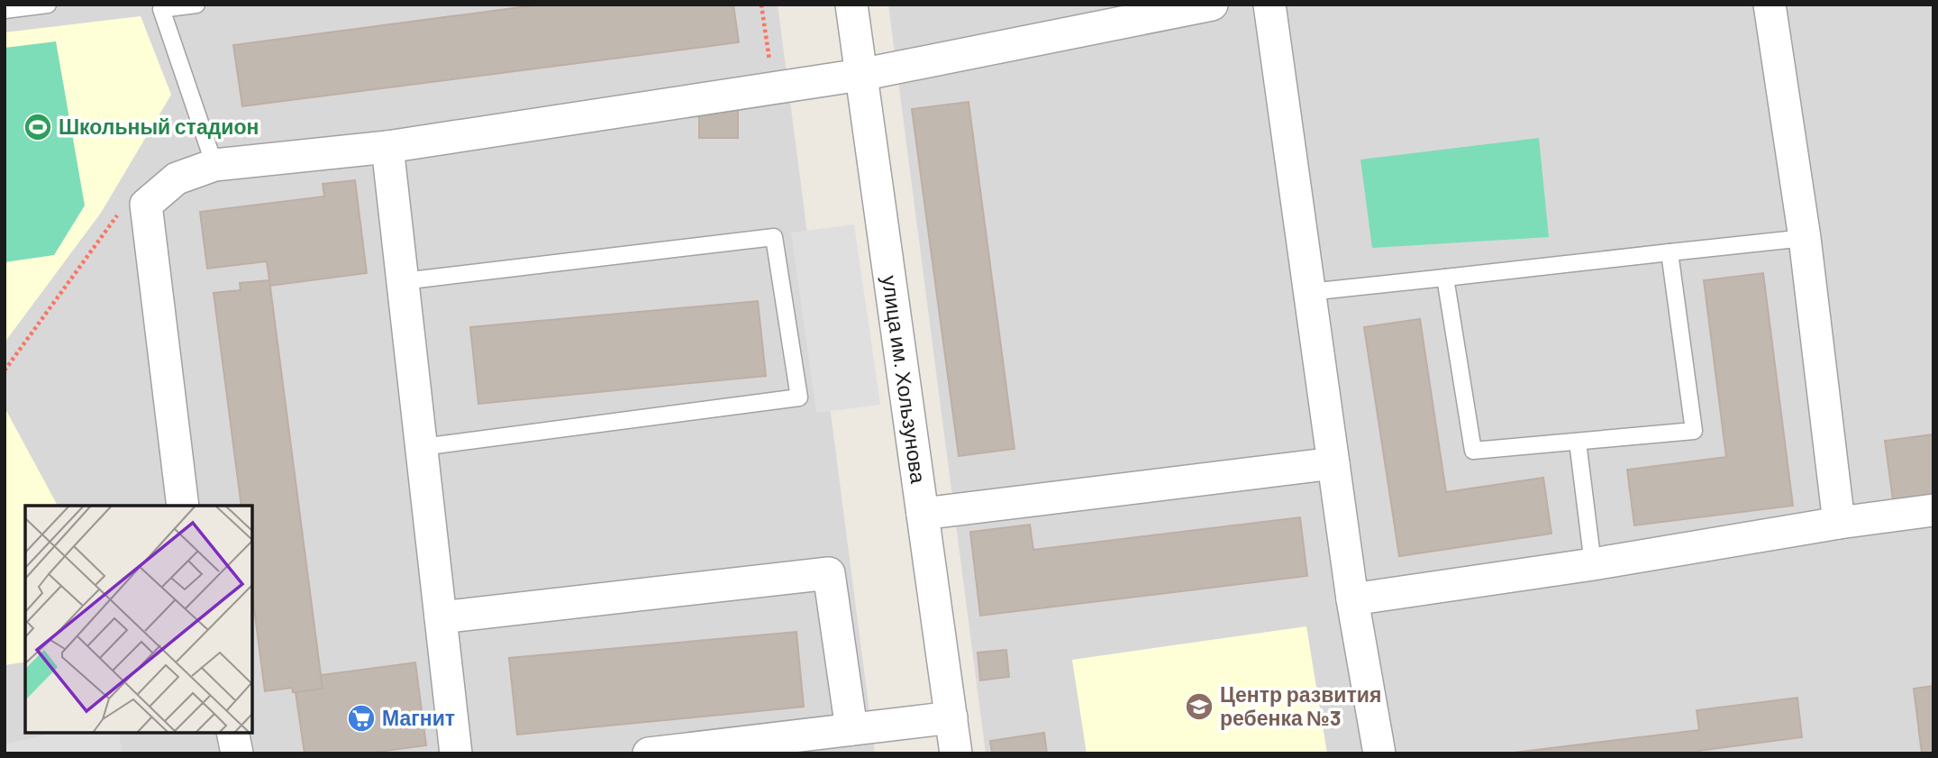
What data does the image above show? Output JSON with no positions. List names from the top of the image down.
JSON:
{
  "streets": {
    "street": ["улица им. Хользунова"]
  },
  "places": {
    "sports": ["Школьный стадион"],
    "school or university": ["Центр развития ребенка №3"],
    "supermarket": ["Магнит"]
  }
}
